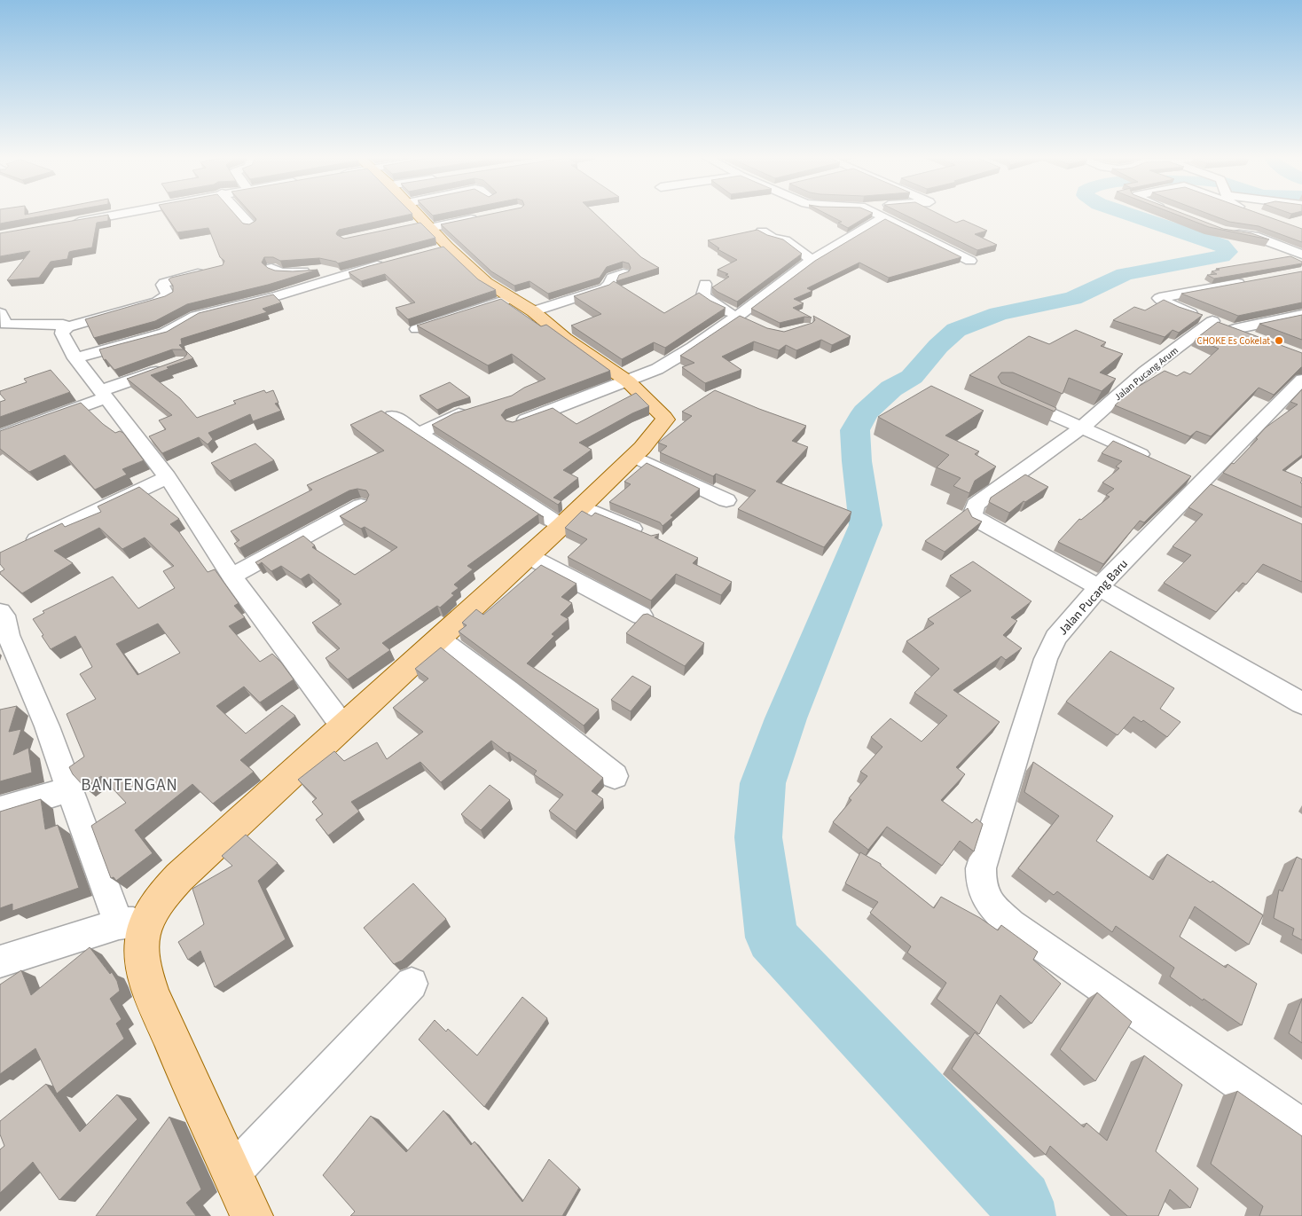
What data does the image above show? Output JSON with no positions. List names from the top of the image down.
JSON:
{
  "streets": {
    "street": ["Jalan Pucang Arum", "Jalan Pucang Baru"]
  },
  "crossings": [
    ["Jalan Pucang Arum", "Jalan Pucang Baru"]
  ],
  "districts": ["BANTENGAN"],
  "places": ["CHOKE Es Cokelat"]
}
